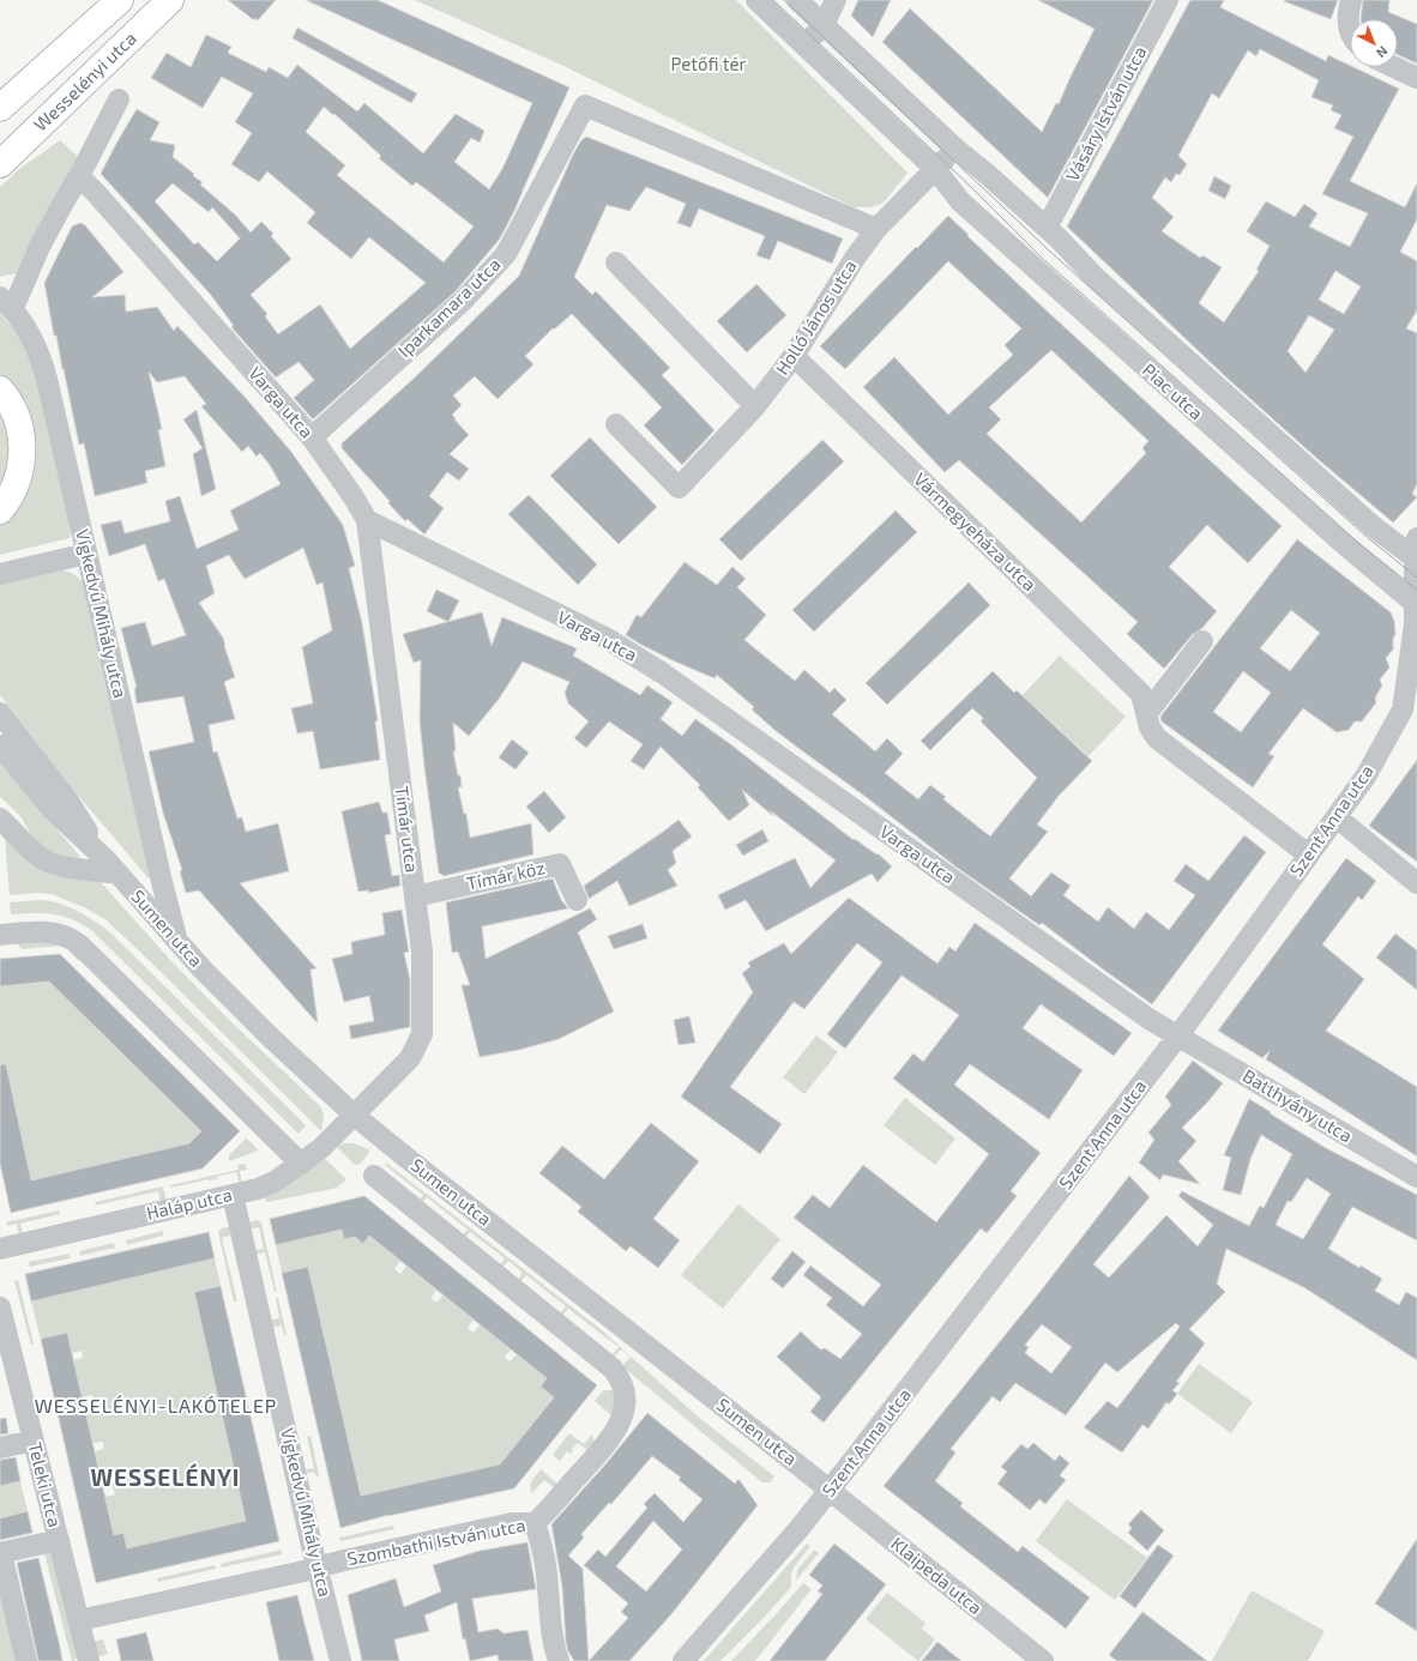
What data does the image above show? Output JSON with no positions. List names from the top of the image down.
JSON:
{
  "streets": {
    "main road": ["Wesselényi utca"],
    "street": [
      "Vásáry István utca",
      "Iparkamara utca",
      "Holló János utca",
      "Piac utca",
      "Varga utca",
      "Vármegyeháza utca",
      "Vígkedvű Mihály utca",
      "Szent Anna utca",
      "Tímár utca",
      "Tímár köz",
      "Sumen utca",
      "Batthyány utca",
      "Haláp utca",
      "Teleki utca",
      "Szombathi István utca",
      "Klaipeda utca"
    ]
  },
  "crossings": [
    ["Vásáry István utca", "Piac utca"],
    ["Iparkamara utca", "Holló János utca"],
    ["Iparkamara utca", "Varga utca"],
    ["Holló János utca", "Piac utca"],
    ["Holló János utca", "Vármegyeháza utca"],
    ["Piac utca", "Szent Anna utca"],
    ["Varga utca", "Szent Anna utca"],
    ["Varga utca", "Tímár utca"],
    ["Varga utca", "Batthyány utca"],
    ["Vármegyeháza utca", "Szent Anna utca"],
    ["Vígkedvű Mihály utca", "Sumen utca"],
    ["Vígkedvű Mihály utca", "Haláp utca"],
    ["Vígkedvű Mihály utca", "Szombathi István utca"],
    ["Szent Anna utca", "Sumen utca"],
    ["Szent Anna utca", "Batthyány utca"],
    ["Szent Anna utca", "Klaipeda utca"],
    ["Tímár utca", "Tímár köz"],
    ["Tímár utca", "Sumen utca"],
    ["Tímár utca", "Haláp utca"],
    ["Sumen utca", "Haláp utca"],
    ["Sumen utca", "Klaipeda utca"],
    ["Teleki utca", "Szombathi István utca"]
  ],
  "districts": ["WESSELÉNYI-LAKÓTELEP", "WESSELÉNYI"],
  "parks": ["Petőfi tér"],
  "north": "bottom right"
}
